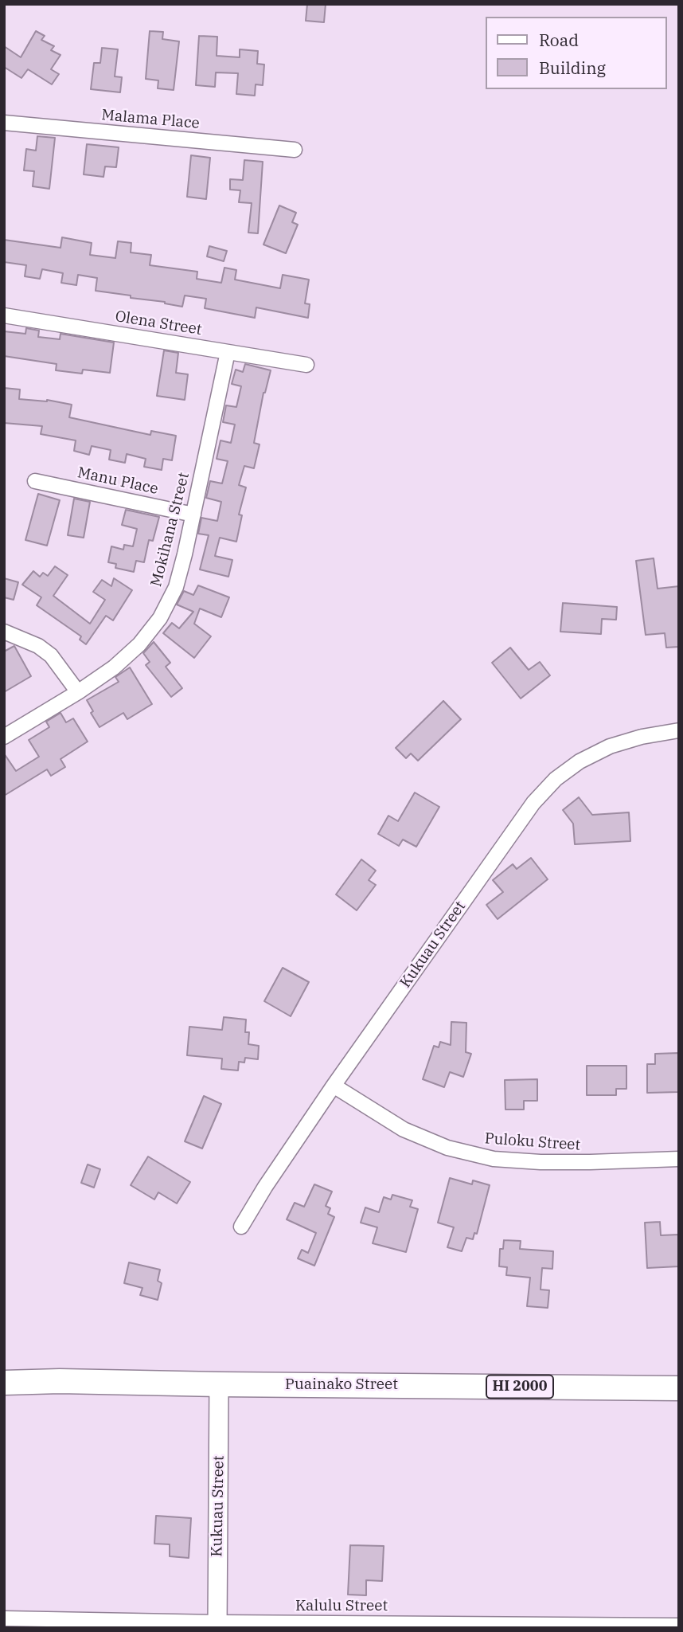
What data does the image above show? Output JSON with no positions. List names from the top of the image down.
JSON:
{
  "streets": {
    "highway": ["Puainako Street", "HI 2000"],
    "street": [
      "Malama Place",
      "Olena Street",
      "Manu Place",
      "Mokihana Street",
      "Kukuau Street",
      "Puloku Street",
      "Kalulu Street"
    ]
  },
  "crossings": [
    ["Olena Street", "Mokihana Street"],
    ["Manu Place", "Mokihana Street"],
    ["Kukuau Street", "Puloku Street"],
    ["Kukuau Street", "Puainako Street"],
    ["Kukuau Street", "Kalulu Street"]
  ],
  "legend": ["Road", "Building"]
}
